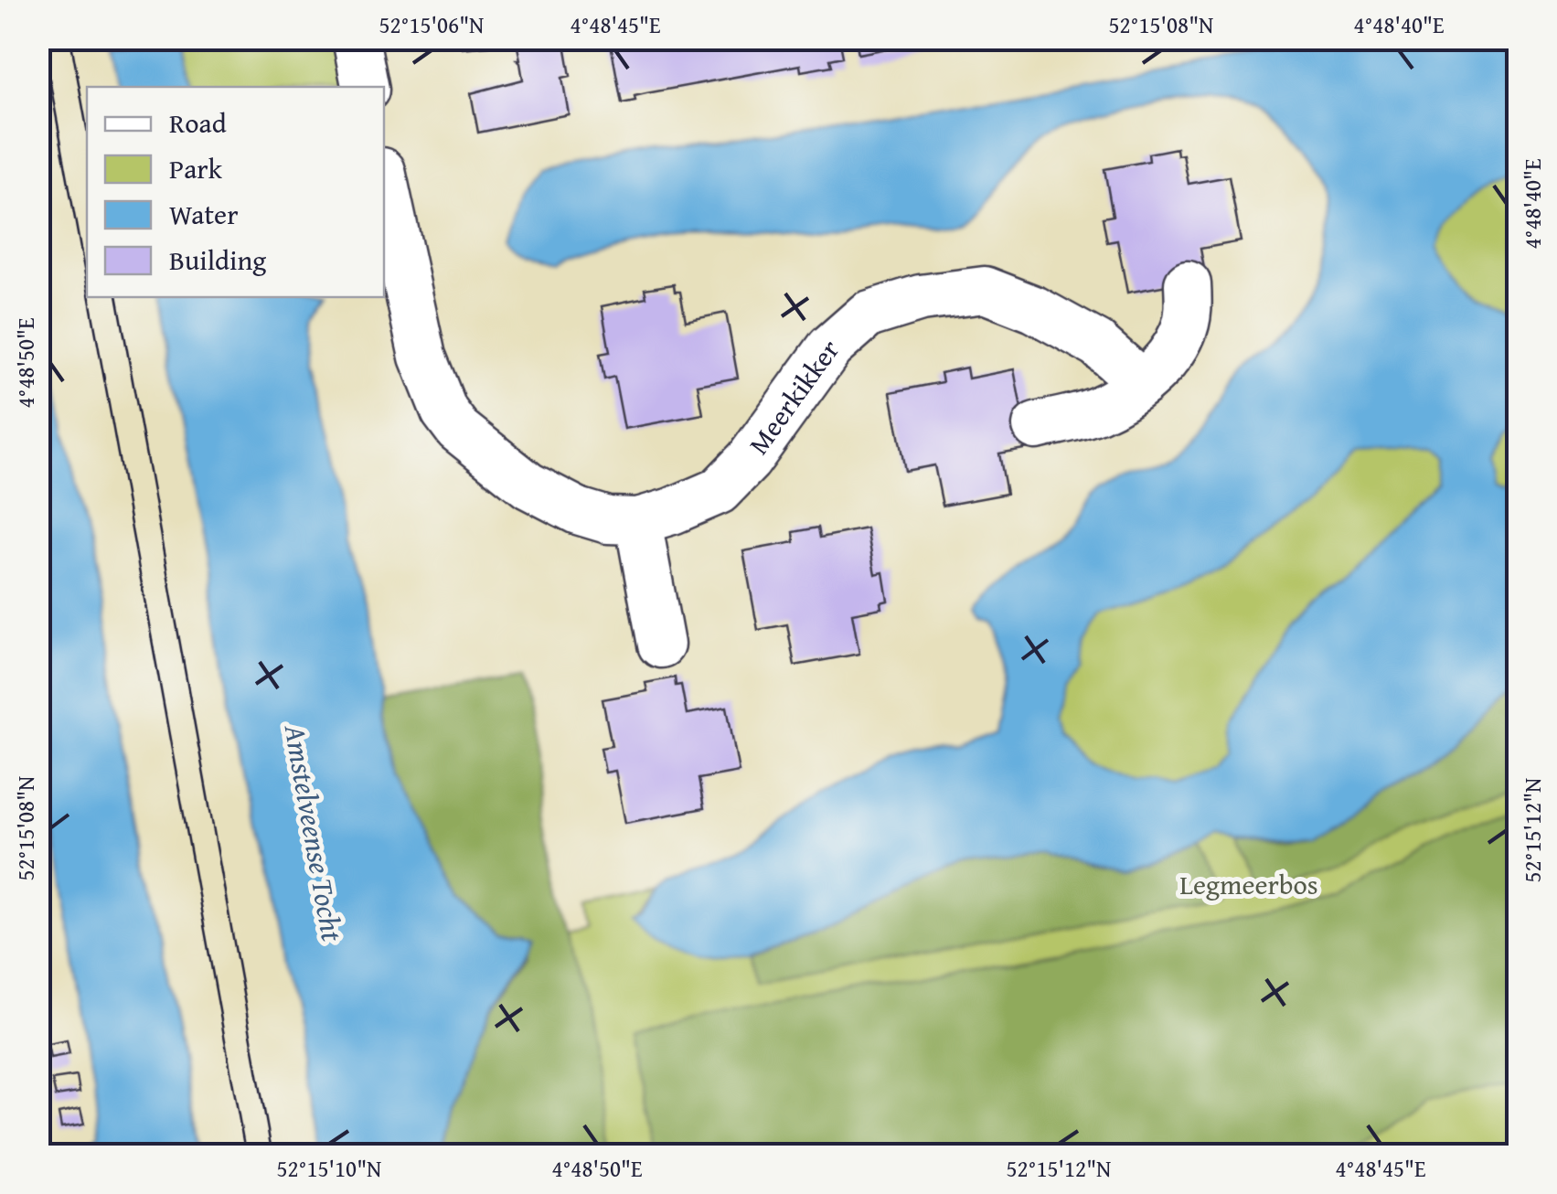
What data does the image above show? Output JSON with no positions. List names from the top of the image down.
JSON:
{
  "streets": {
    "street": ["Meerkikker"]
  },
  "water": ["Amstelveense Tocht"],
  "parks": ["Legmeerbos"],
  "legend": [
    "Road",
    "Park",
    "Water",
    "Building"
  ],
  "coordinates": [
    "52°15'06\"N",
    "4°48'45\"E",
    "52°15'08\"N",
    "4°48'40\"E",
    "4°48'50\"E",
    "52°15'12\"N",
    "52°15'10\"N"
  ]
}
